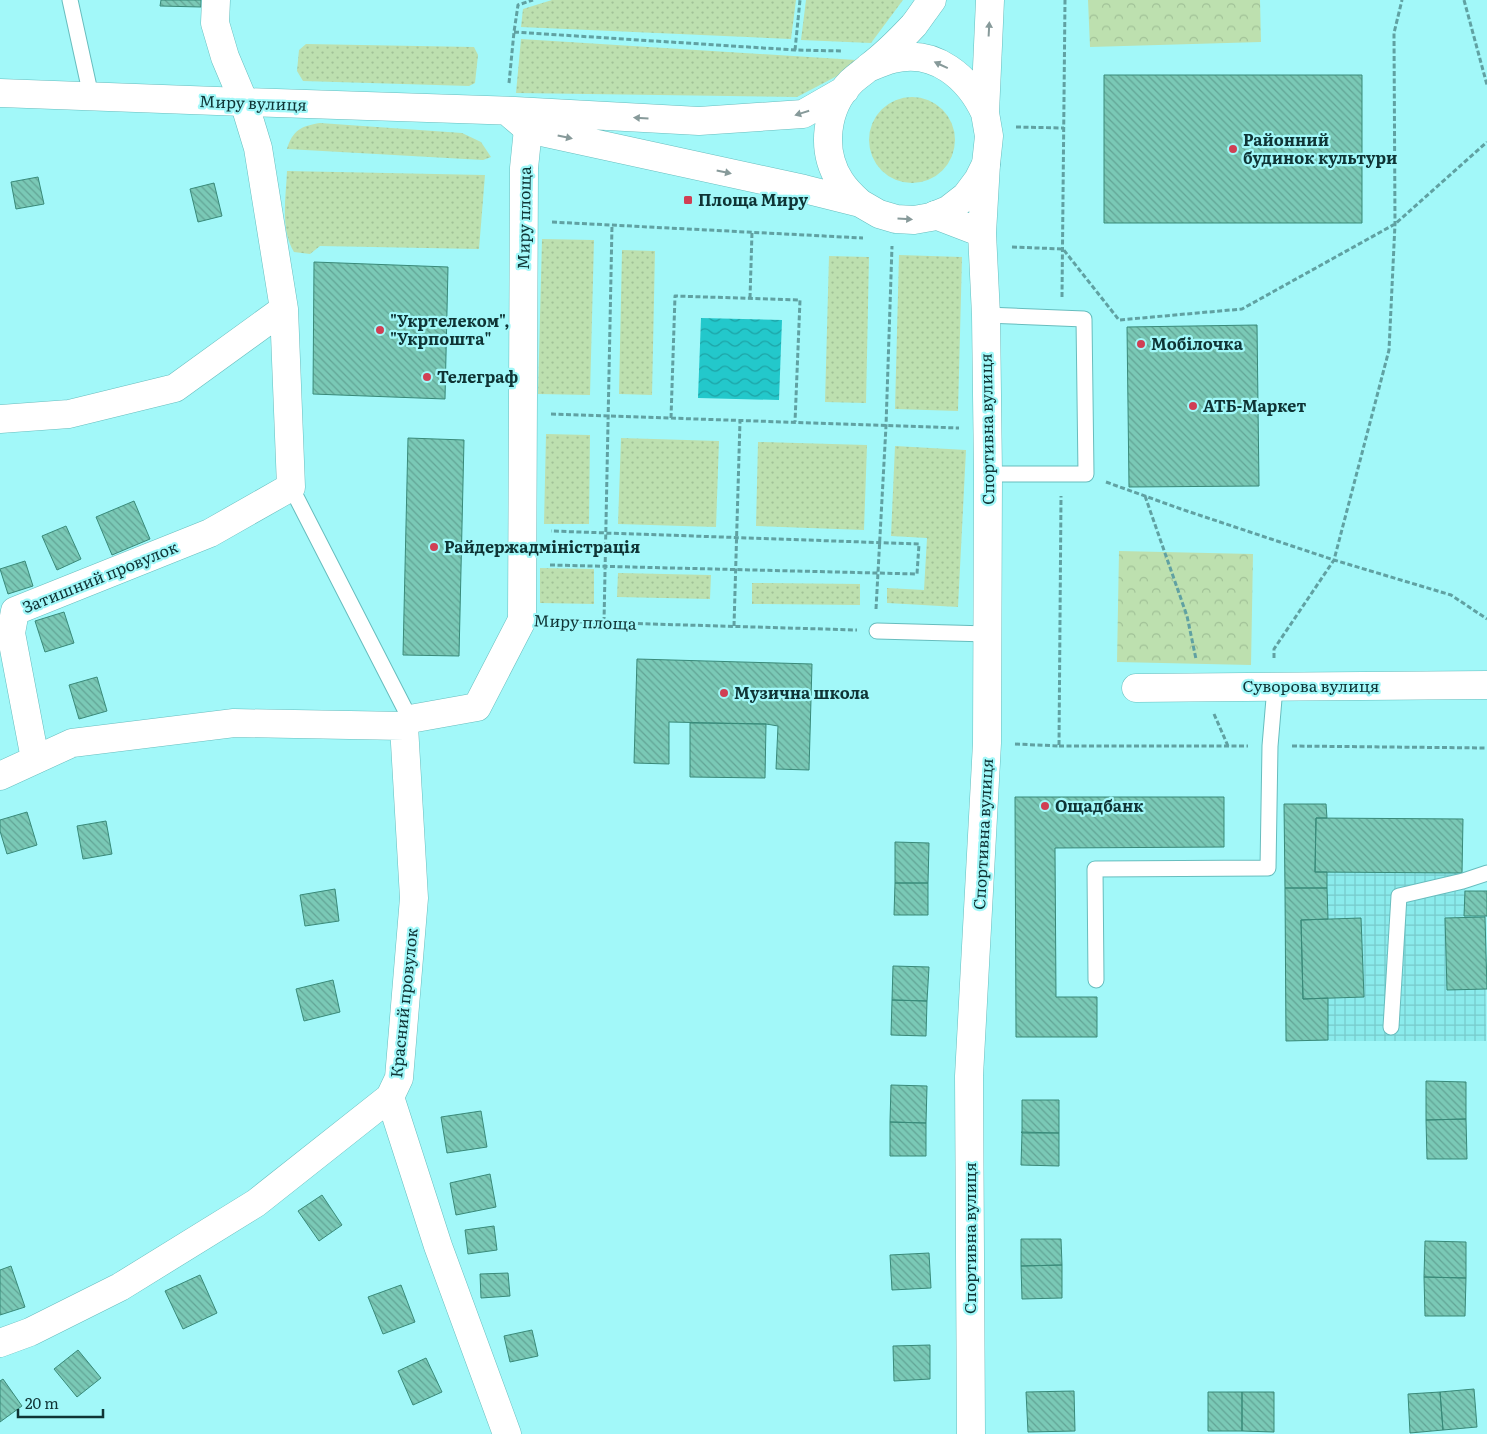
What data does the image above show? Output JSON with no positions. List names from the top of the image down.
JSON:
{
  "streets": {
    "street": [
      "Миру вулиця",
      "Миру площа",
      "Спортивна вулиця",
      "Затишний провулок",
      "Суворова вулиця",
      "Красний провулок"
    ]
  },
  "crossings": [
    ["Миру вулиця", "Спортивна вулиця"]
  ],
  "places": {
    "other": [
      "Районний будинок культури",
      "\"Укртелеком\", \"Укрпошта\"",
      "Мобілочка",
      "Телеграф",
      "АТБ-Маркет",
      "Райдержадміністрація",
      "Музична школа",
      "Ощадбанк"
    ],
    "transit": ["Площа Миру"]
  },
  "scale_bar": "20 m"
}
